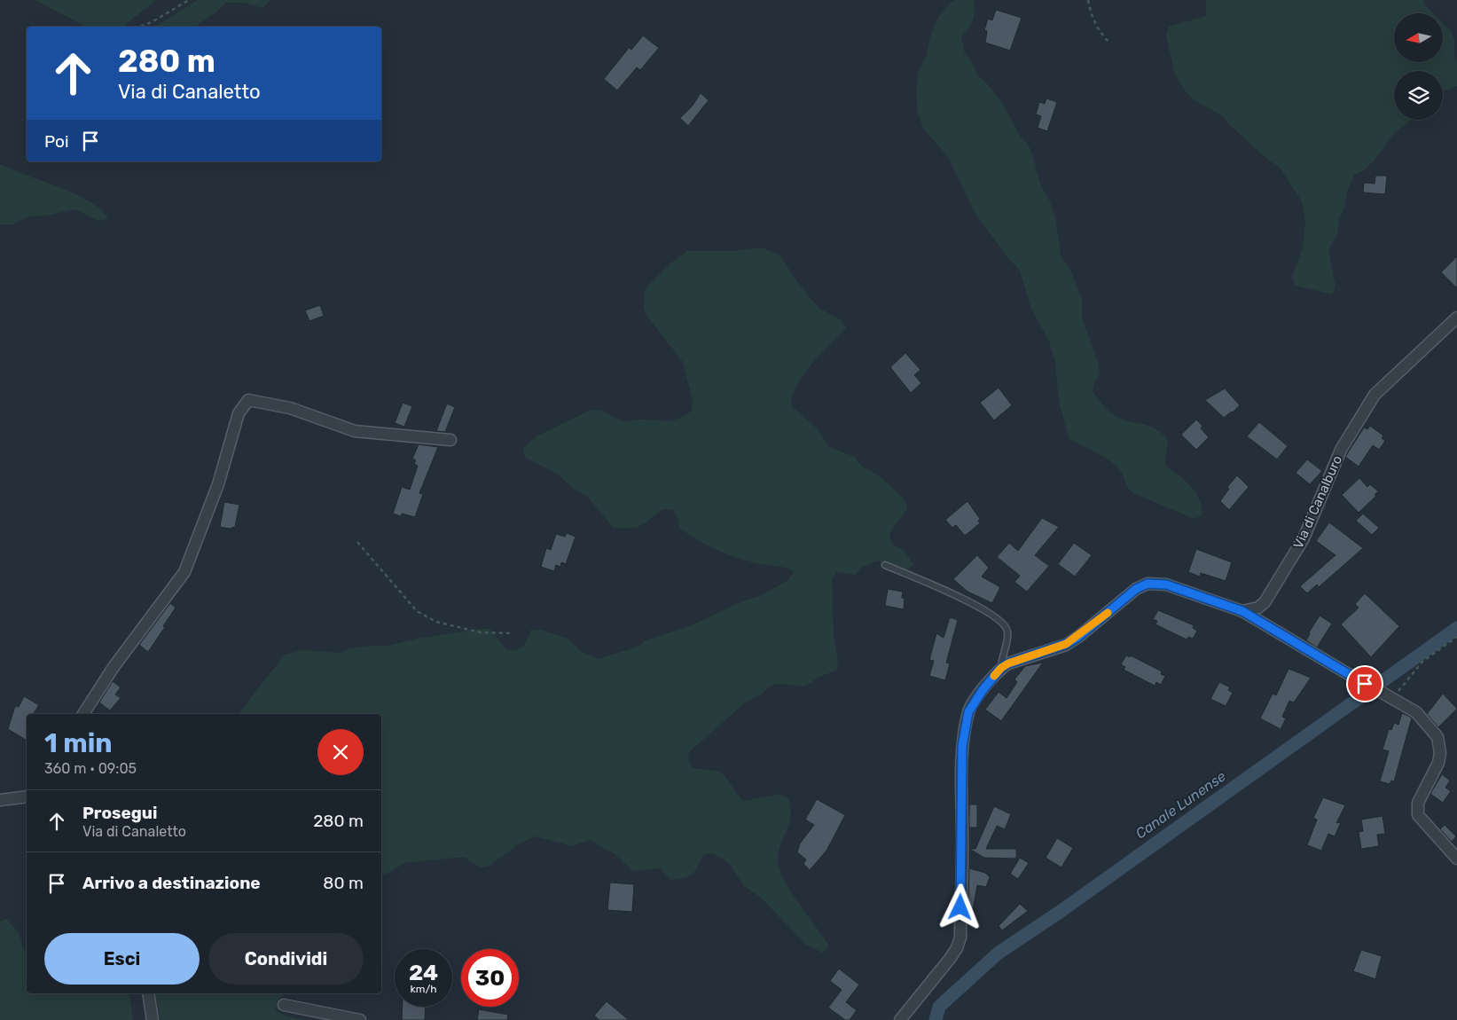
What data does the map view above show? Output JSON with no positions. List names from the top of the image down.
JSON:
{
  "streets": {
    "street": ["Via di Canalburo"]
  },
  "water": ["Canale Lunense"],
  "north": "left",
  "page": {
    "turn": ["280 m", "Via di Canaletto"],
    "then": "Poi",
    "heading": ["1 min", "360 m · 09:05"],
    "list": [
      {
        "name": "Prosegui",
        "note": "Via di Canaletto",
        "value": "280 m"
      },
      {
        "name": "Arrivo a destinazione",
        "value": "80 m"
      }
    ],
    "buttons": ["Esci", "Condividi"],
    "speed": "24 km/h",
    "limit": "30"
  }
}
